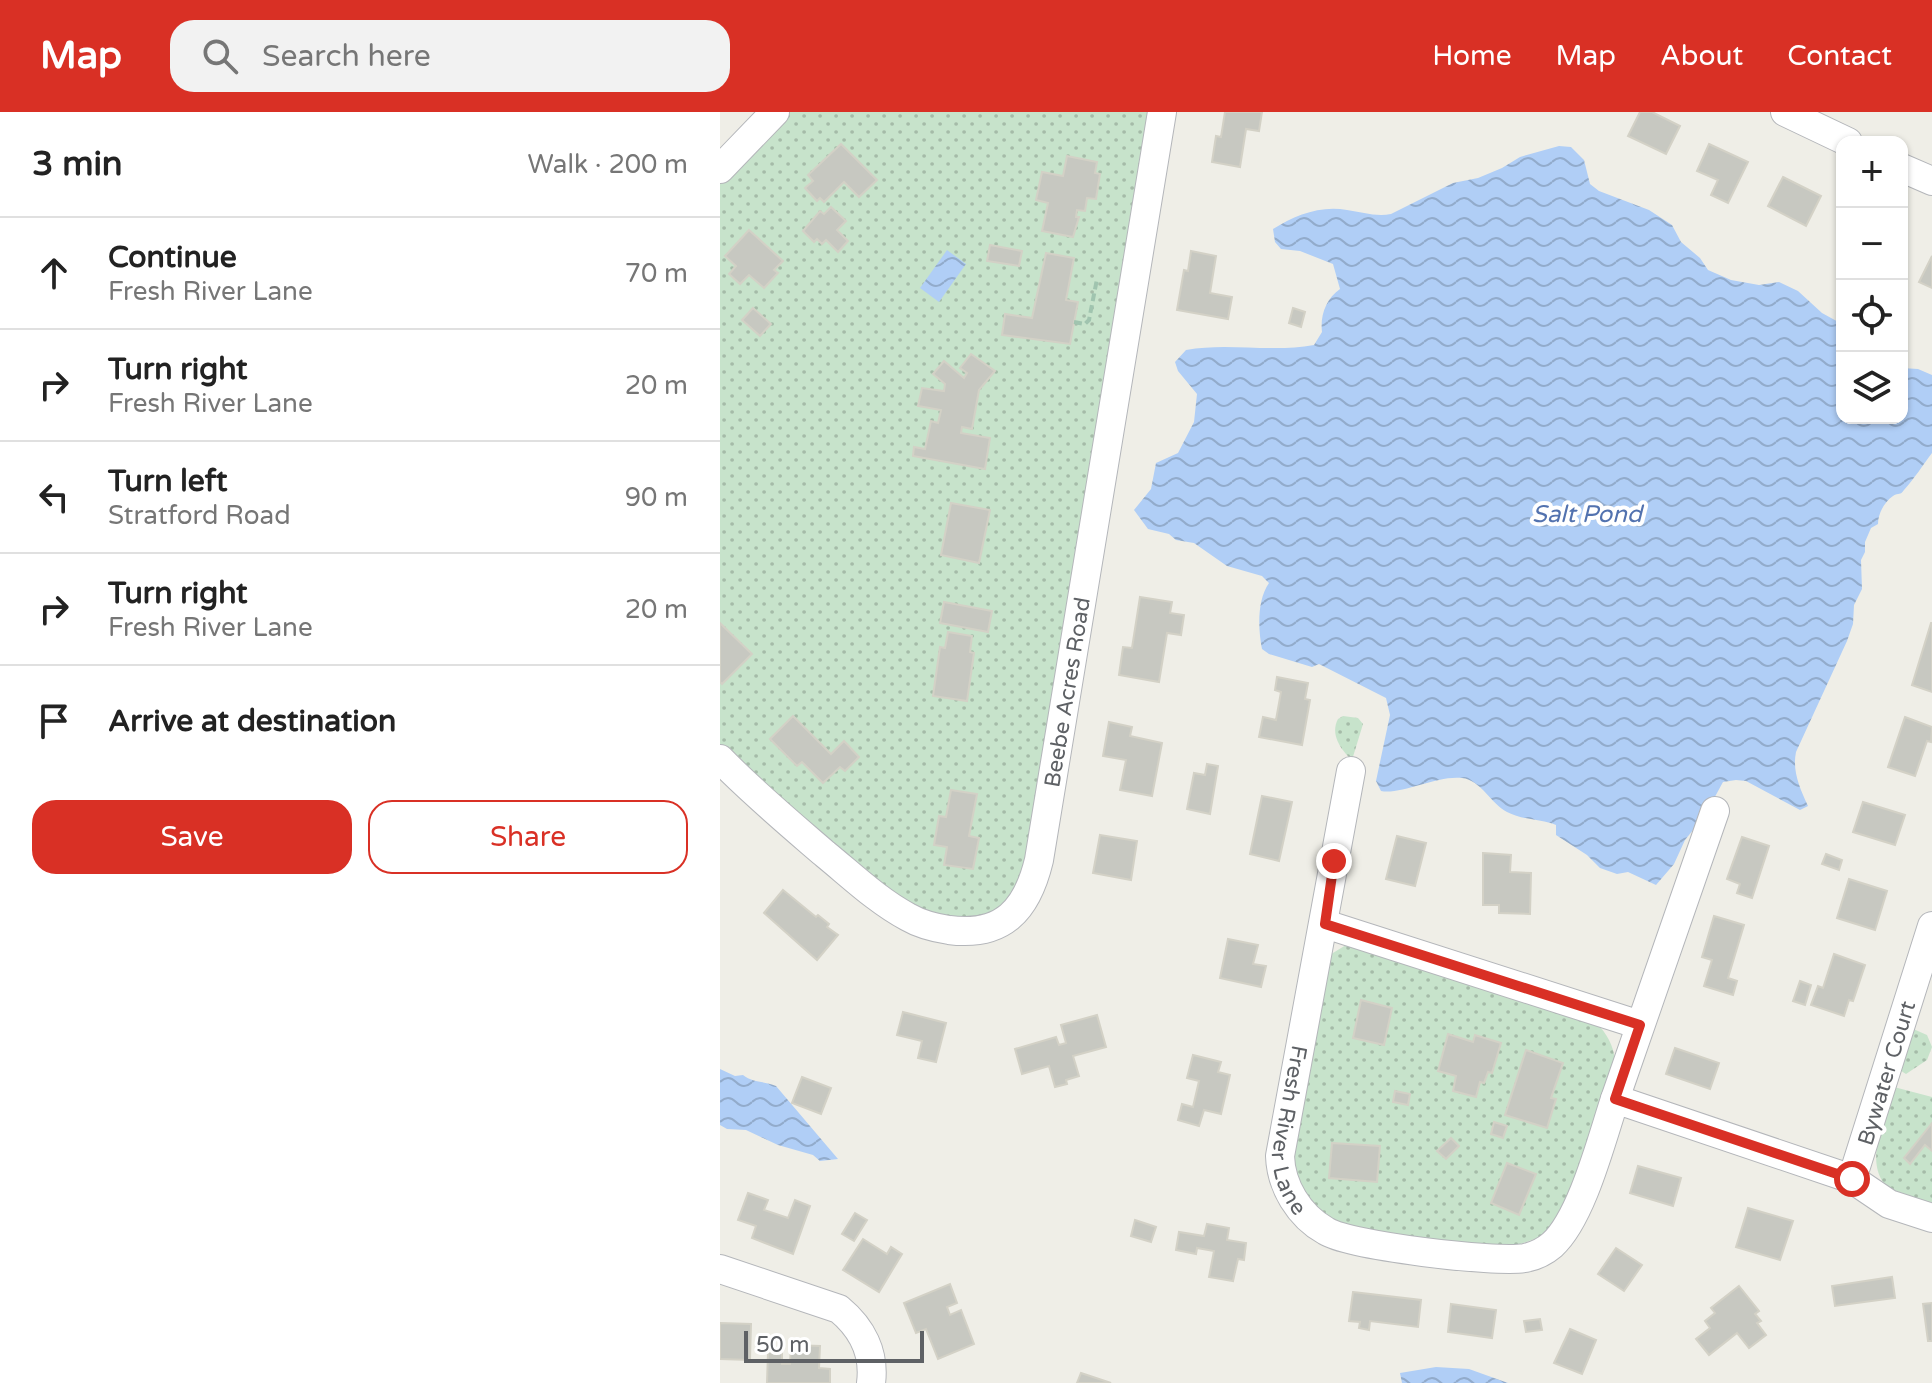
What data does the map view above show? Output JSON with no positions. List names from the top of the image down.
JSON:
{
  "streets": {
    "street": ["Beebe Acres Road", "Bywater Court", "Fresh River Lane"]
  },
  "water": ["Salt Pond"],
  "scale_bar": "50 m",
  "page": {
    "header": "Map",
    "search": "Search here",
    "nav": [
      "Home",
      "Map",
      "About",
      "Contact"
    ],
    "heading": ["3 min", "Walk · 200 m"],
    "map_buttons": ["+", "−"],
    "list": [
      ["Continue", "Fresh River Lane", "70 m"],
      ["Turn right", "Fresh River Lane", "20 m"],
      ["Turn left", "Stratford Road", "90 m"],
      ["Turn right", "Fresh River Lane", "20 m"],
      "Arrive at destination"
    ],
    "buttons": ["Save", "Share"],
    "scale": "50 m"
  }
}
